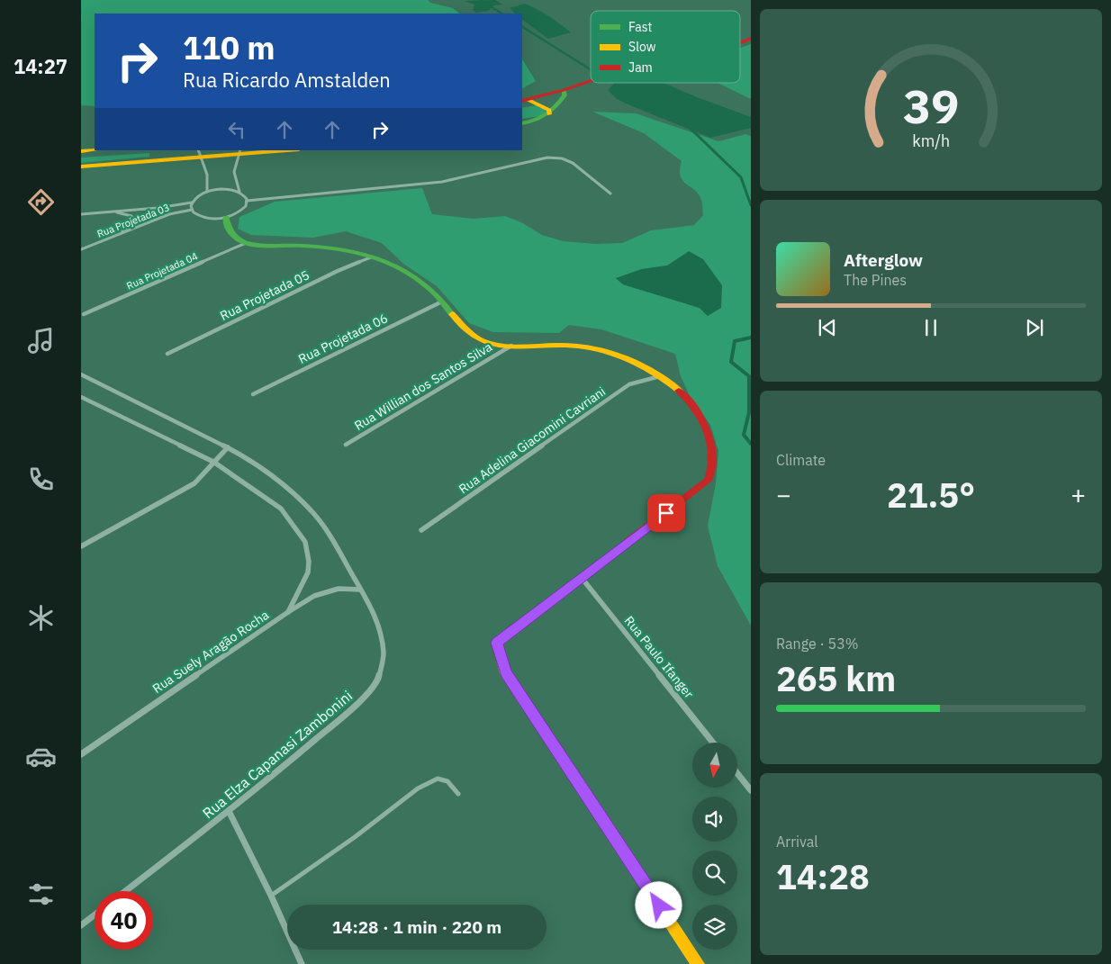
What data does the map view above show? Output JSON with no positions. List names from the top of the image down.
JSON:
{
  "streets": {
    "street": [
      "Rua Projetada 03",
      "Rua Projetada 04",
      "Rua Projetada 05",
      "Rua Projetada 06",
      "Rua Willian dos Santos Silva",
      "Rua Adelina Giacomini Cavriani",
      "Rua Suely Aragão Rocha",
      "Rua Paulo Ifanger",
      "Rua Elza Capanasi Zambonini"
    ]
  },
  "crossings": [
    ["Rua Suely Aragão Rocha", "Rua Elza Capanasi Zambonini"]
  ],
  "legend": ["Fast", "Slow", "Jam"],
  "north": "bottom",
  "page": {
    "tabs": "14:27",
    "turn": ["110 m", "Rua Ricardo Amstalden"],
    "song": ["Afterglow", "The Pines"],
    "tile": [
      "Climate",
      ["Range · 53%", "265 km"],
      ["Arrival", "14:28"]
    ],
    "heat": ["−", "21.5°", "+"],
    "limit": "40",
    "trip": "14:28 · 1 min · 220 m",
    "gauge": ["39", "km/h"]
  }
}
